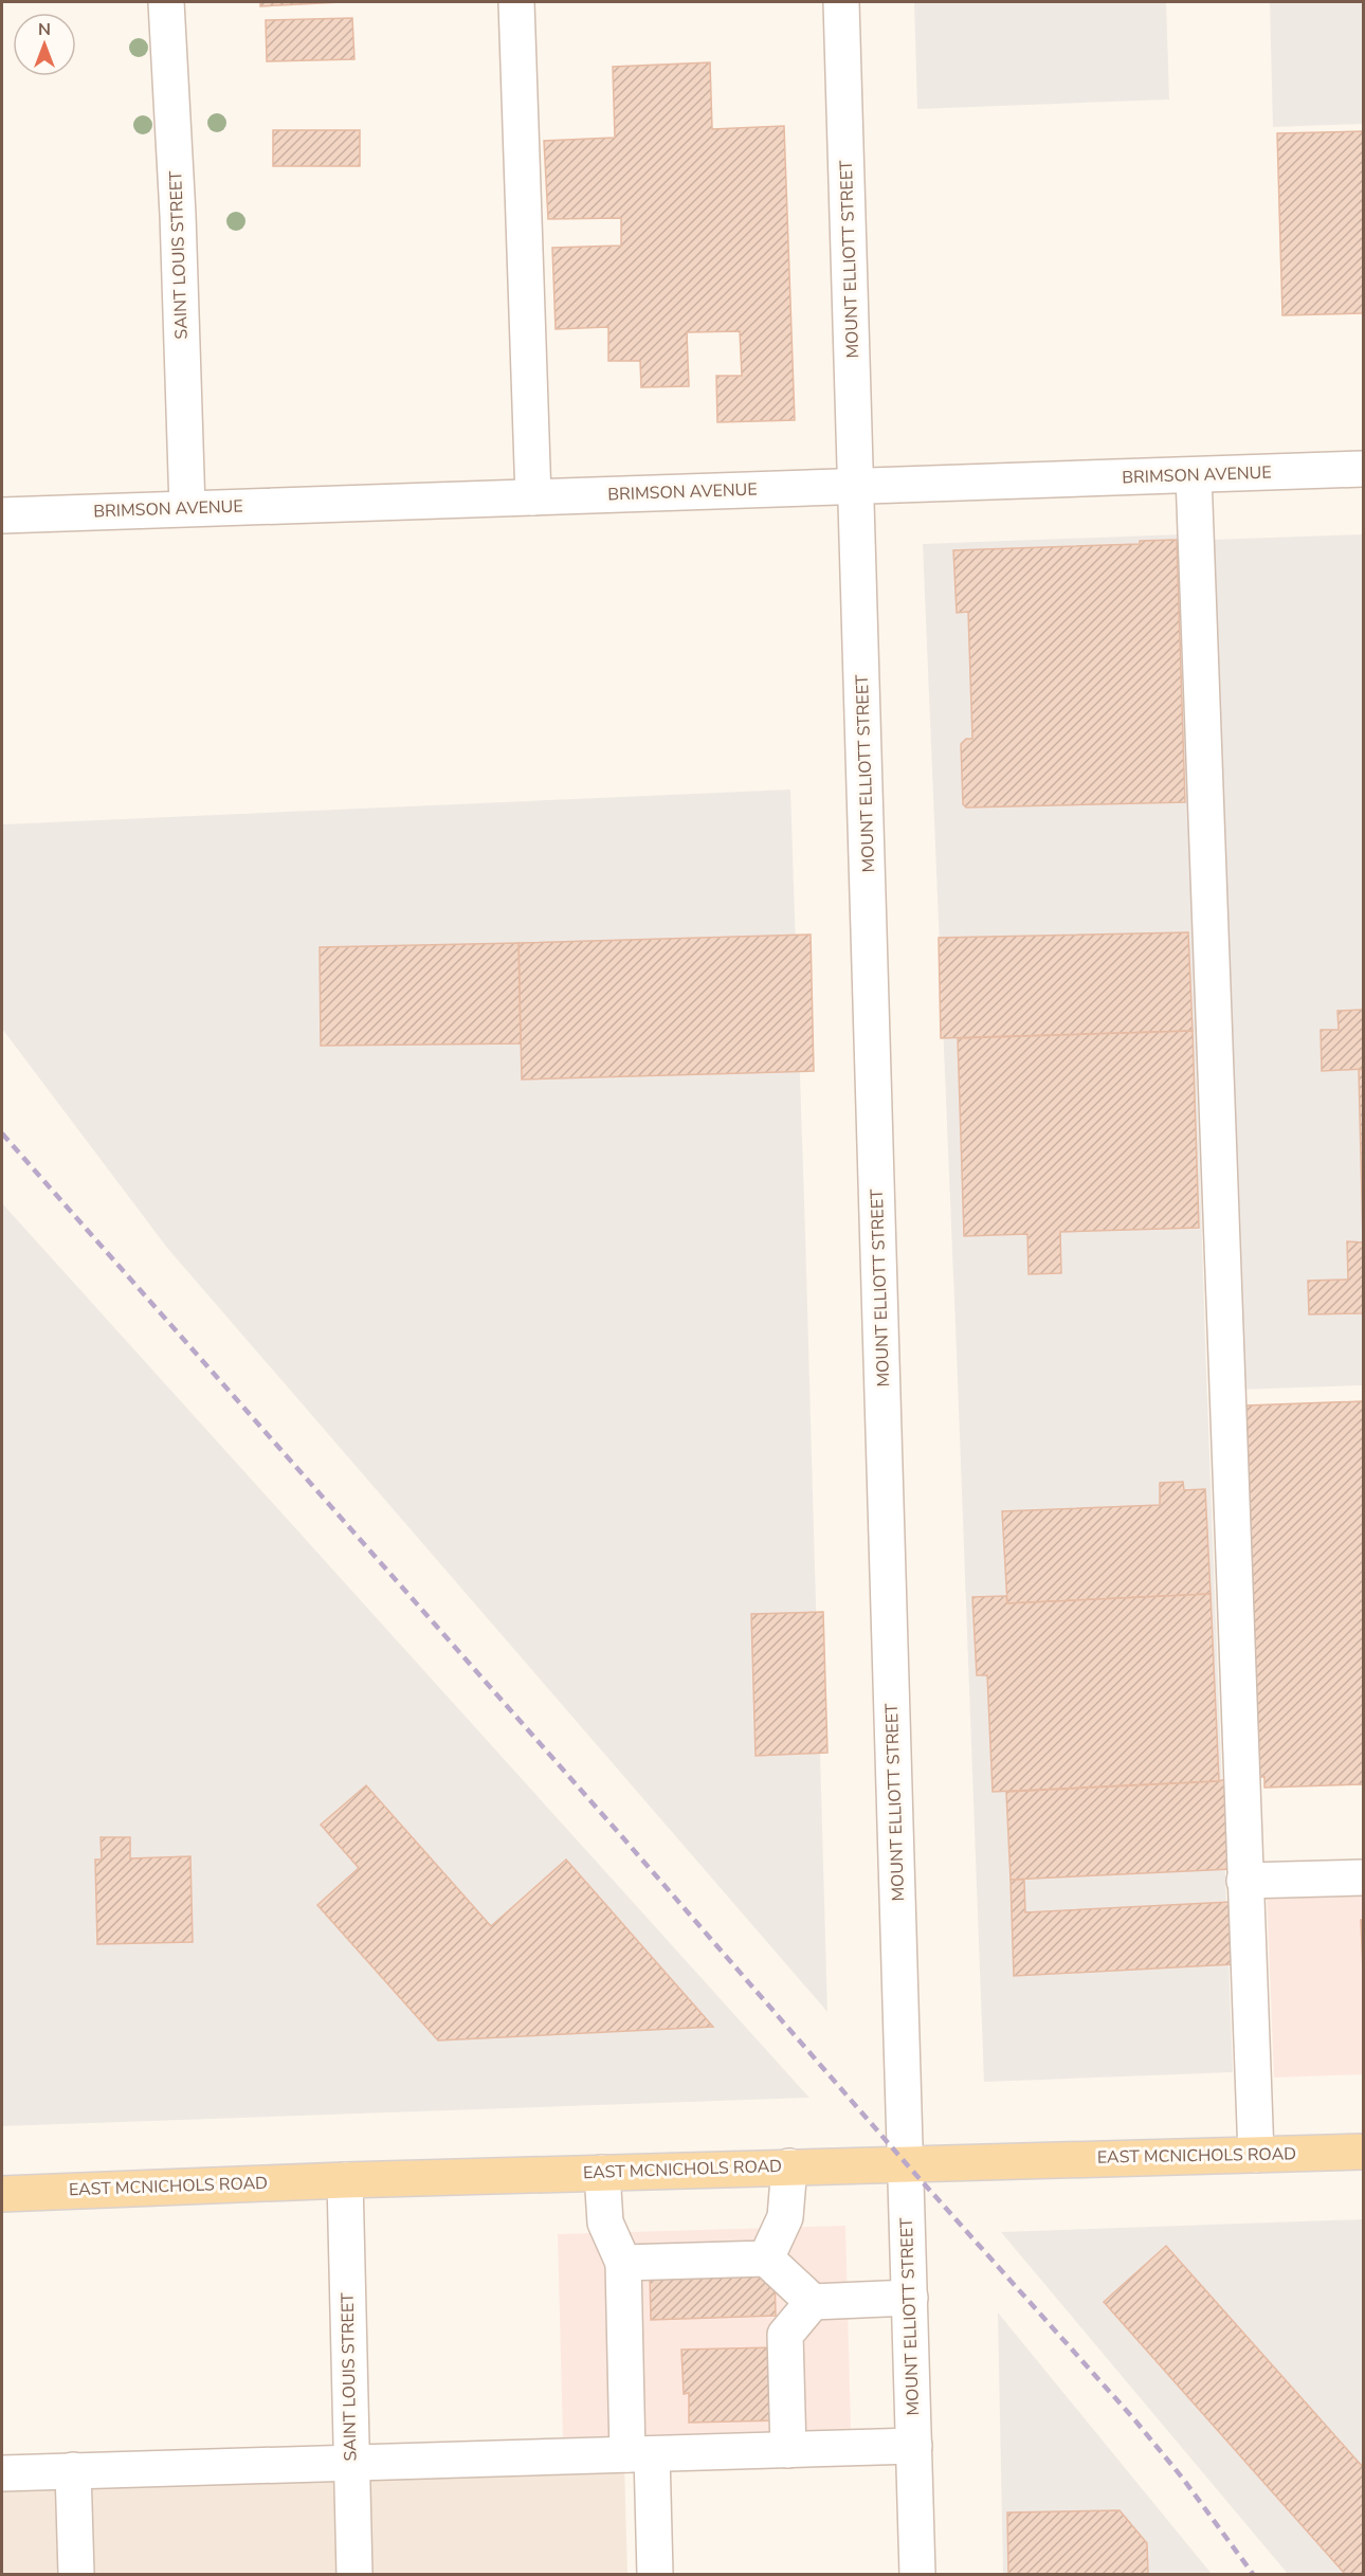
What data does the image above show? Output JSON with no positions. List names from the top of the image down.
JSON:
{
  "streets": {
    "main road": ["EAST MCNICHOLS ROAD"],
    "street": ["SAINT LOUIS STREET", "MOUNT ELLIOTT STREET", "BRIMSON AVENUE"]
  },
  "crossings": [
    ["SAINT LOUIS STREET", "BRIMSON AVENUE"],
    ["SAINT LOUIS STREET", "EAST MCNICHOLS ROAD"],
    ["MOUNT ELLIOTT STREET", "BRIMSON AVENUE"],
    ["MOUNT ELLIOTT STREET", "EAST MCNICHOLS ROAD"]
  ],
  "north": "top"
}
